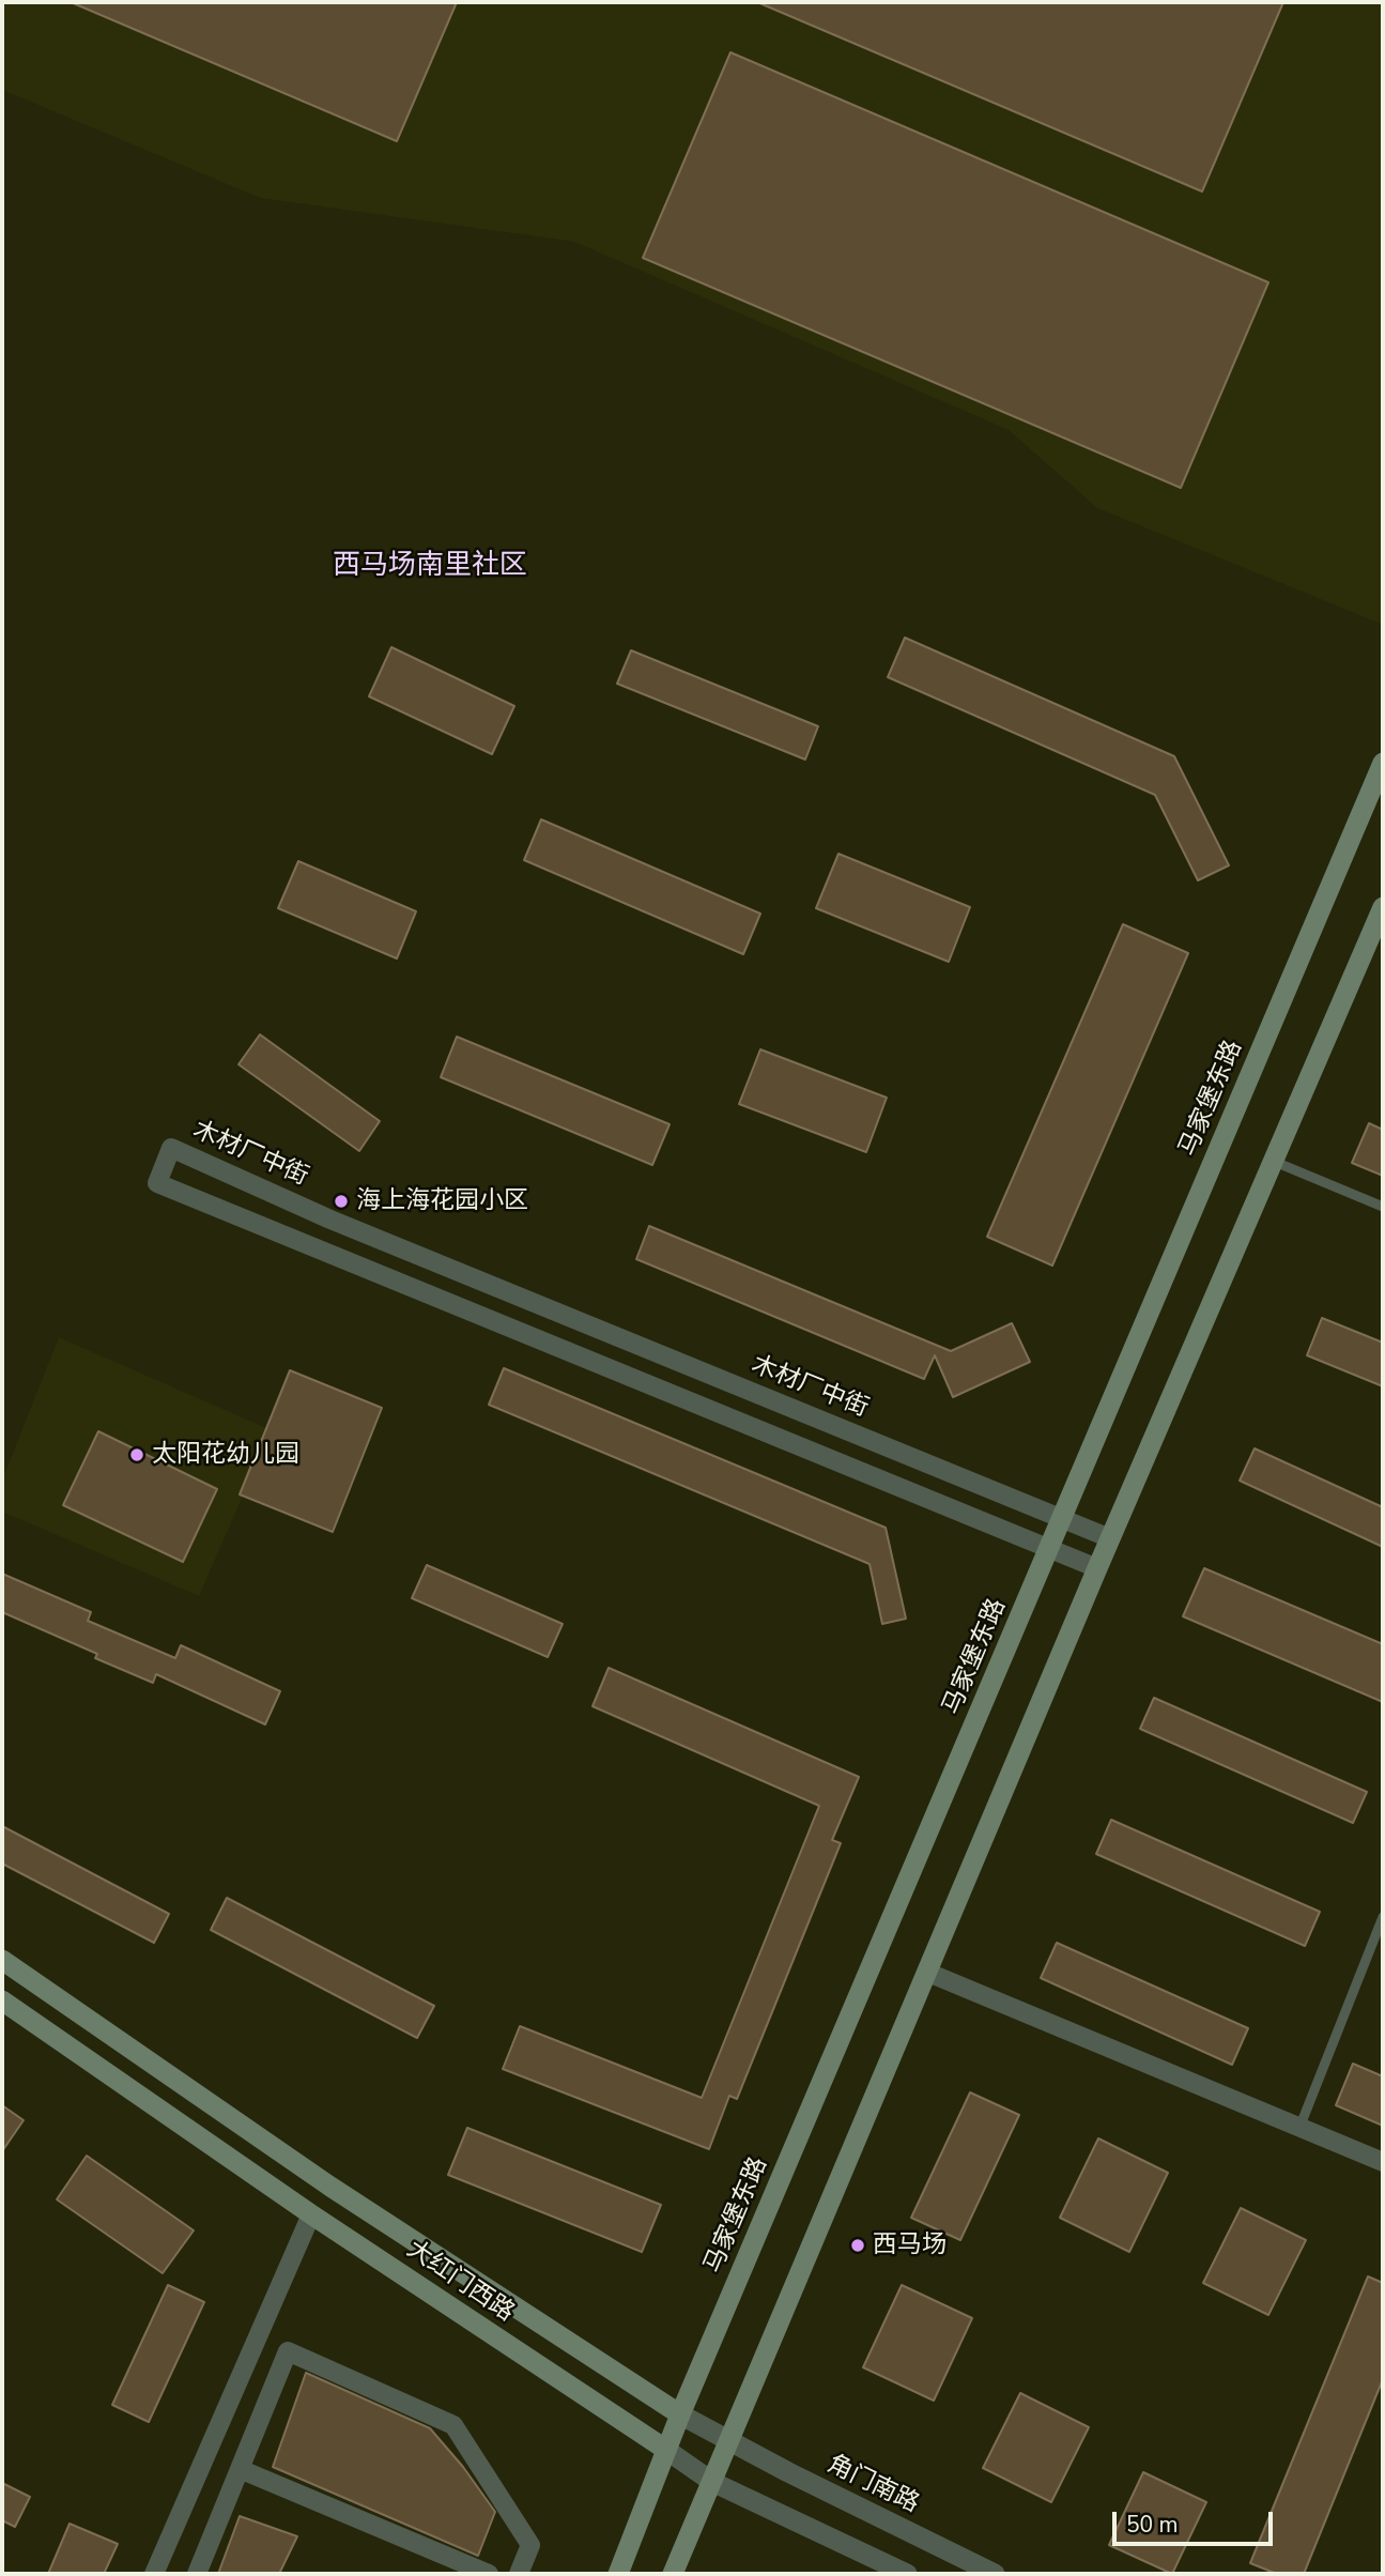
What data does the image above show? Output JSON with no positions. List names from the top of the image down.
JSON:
{
  "streets": {
    "main road": ["马家堡东路", "大红门西路"],
    "street": ["木材厂中街", "角门南路"]
  },
  "crossings": [
    ["马家堡东路", "木材厂中街"],
    ["马家堡东路", "大红门西路"],
    ["大红门西路", "角门南路"]
  ],
  "districts": ["西马场南里社区"],
  "places": ["海上海花园小区", "太阳花幼儿园", "西马场"],
  "scale_bar": "50 m"
}
